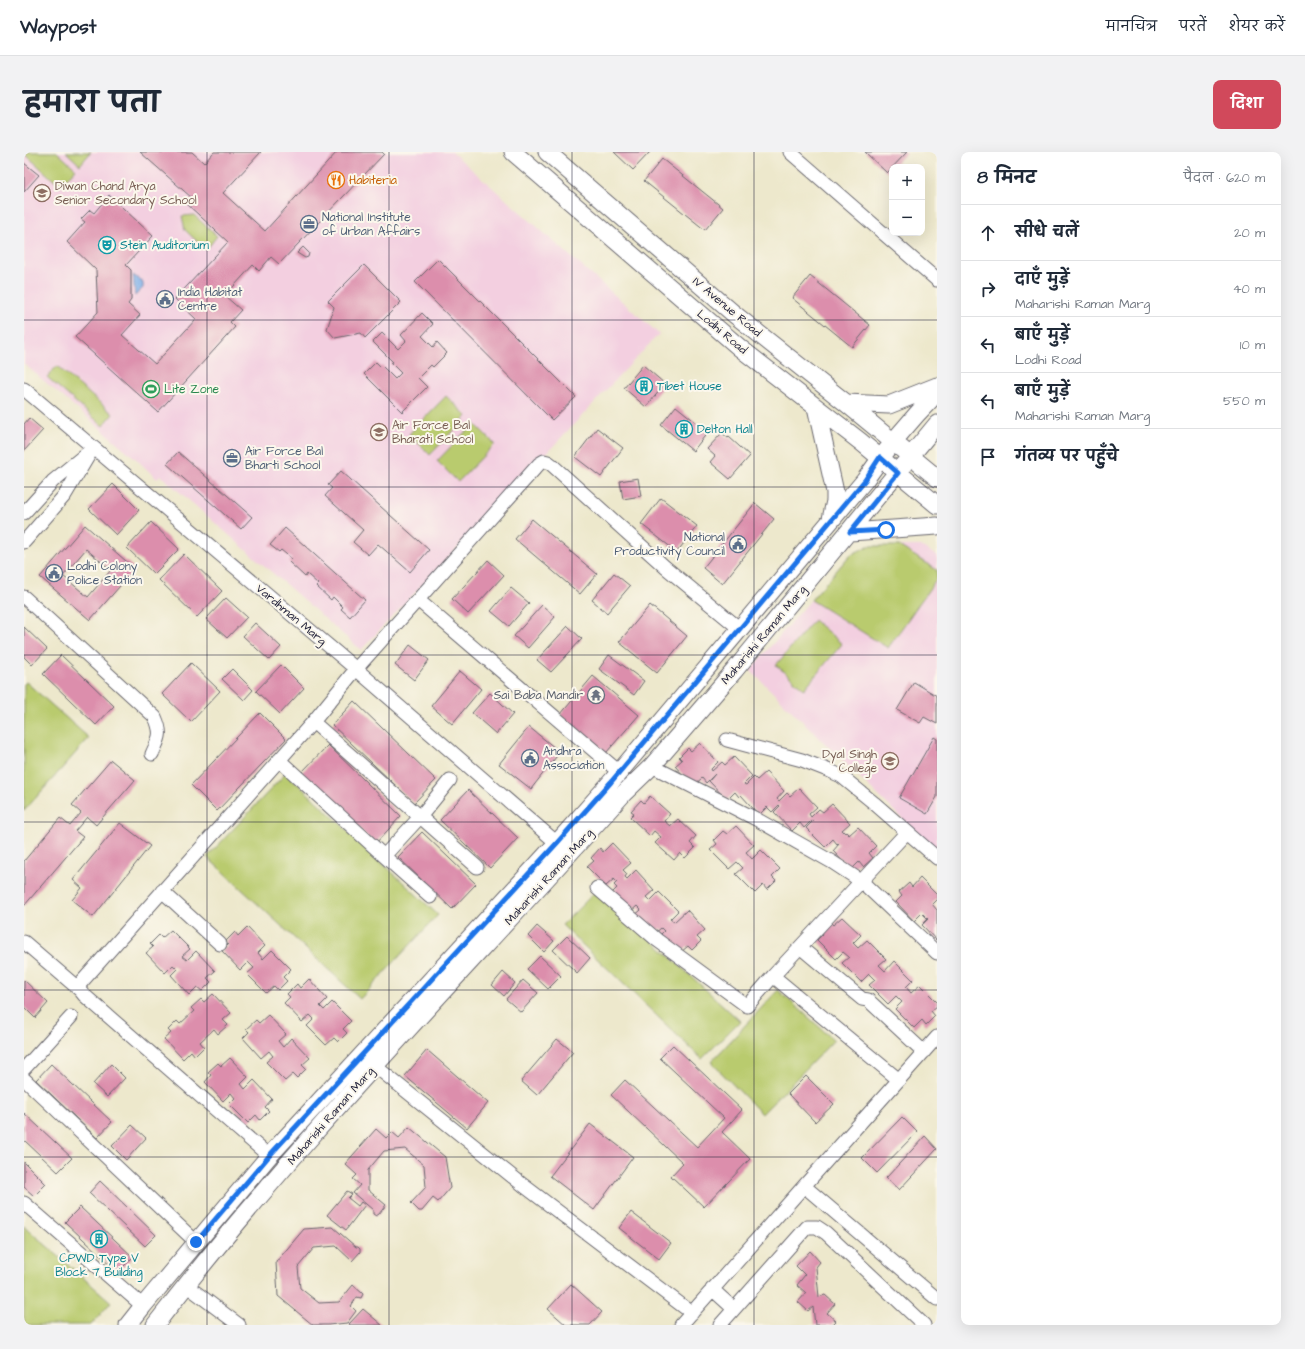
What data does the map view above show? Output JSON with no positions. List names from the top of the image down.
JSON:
{
  "streets": {
    "main road": ["IV Avenue Road", "Lodhi Road", "Maharishi Raman Marg"],
    "street": ["Vardhman Marg"]
  },
  "crossings": [
    ["IV Avenue Road", "Maharishi Raman Marg"],
    ["Lodhi Road", "Maharishi Raman Marg"],
    ["Vardhman Marg", "Maharishi Raman Marg"]
  ],
  "places": {
    "restaurant": ["Habiteria"],
    "school or university": ["Diwan Chand Arya Senior Secondary School", "Air Force Bal Bharati School", "Dyal Singh College"],
    "office": ["National Institute of Urban Affairs", "Air Force Bal Bharti School"],
    "theatre": ["Stein Auditorium"],
    "public building": [
      "India Habitat Centre",
      "National Productivity Council",
      "Lodhi Colony Police Station",
      "Andhra Association"
    ],
    "building": ["Tibet House", "Delton Hall", "CPWD Type V Block 7 Building"],
    "sports": ["Lite Zone"],
    "temple": ["Sai Baba Mandir"]
  },
  "page": {
    "header": "Waypost",
    "nav": ["मानचित्र", "परतें", "शेयर करें"],
    "title": "हमारा पता",
    "buttons": "दिशा",
    "heading": ["8 मिनट", "पैदल · 620 m"],
    "map_buttons": ["+", "−"],
    "list": [
      ["सीधे चलें", "20 m"],
      ["दाएँ मुड़ें", "Maharishi Raman Marg", "40 m"],
      ["बाएँ मुड़ें", "Lodhi Road", "10 m"],
      ["बाएँ मुड़ें", "Maharishi Raman Marg", "550 m"],
      "गंतव्य पर पहुँचे"
    ]
  }
}
